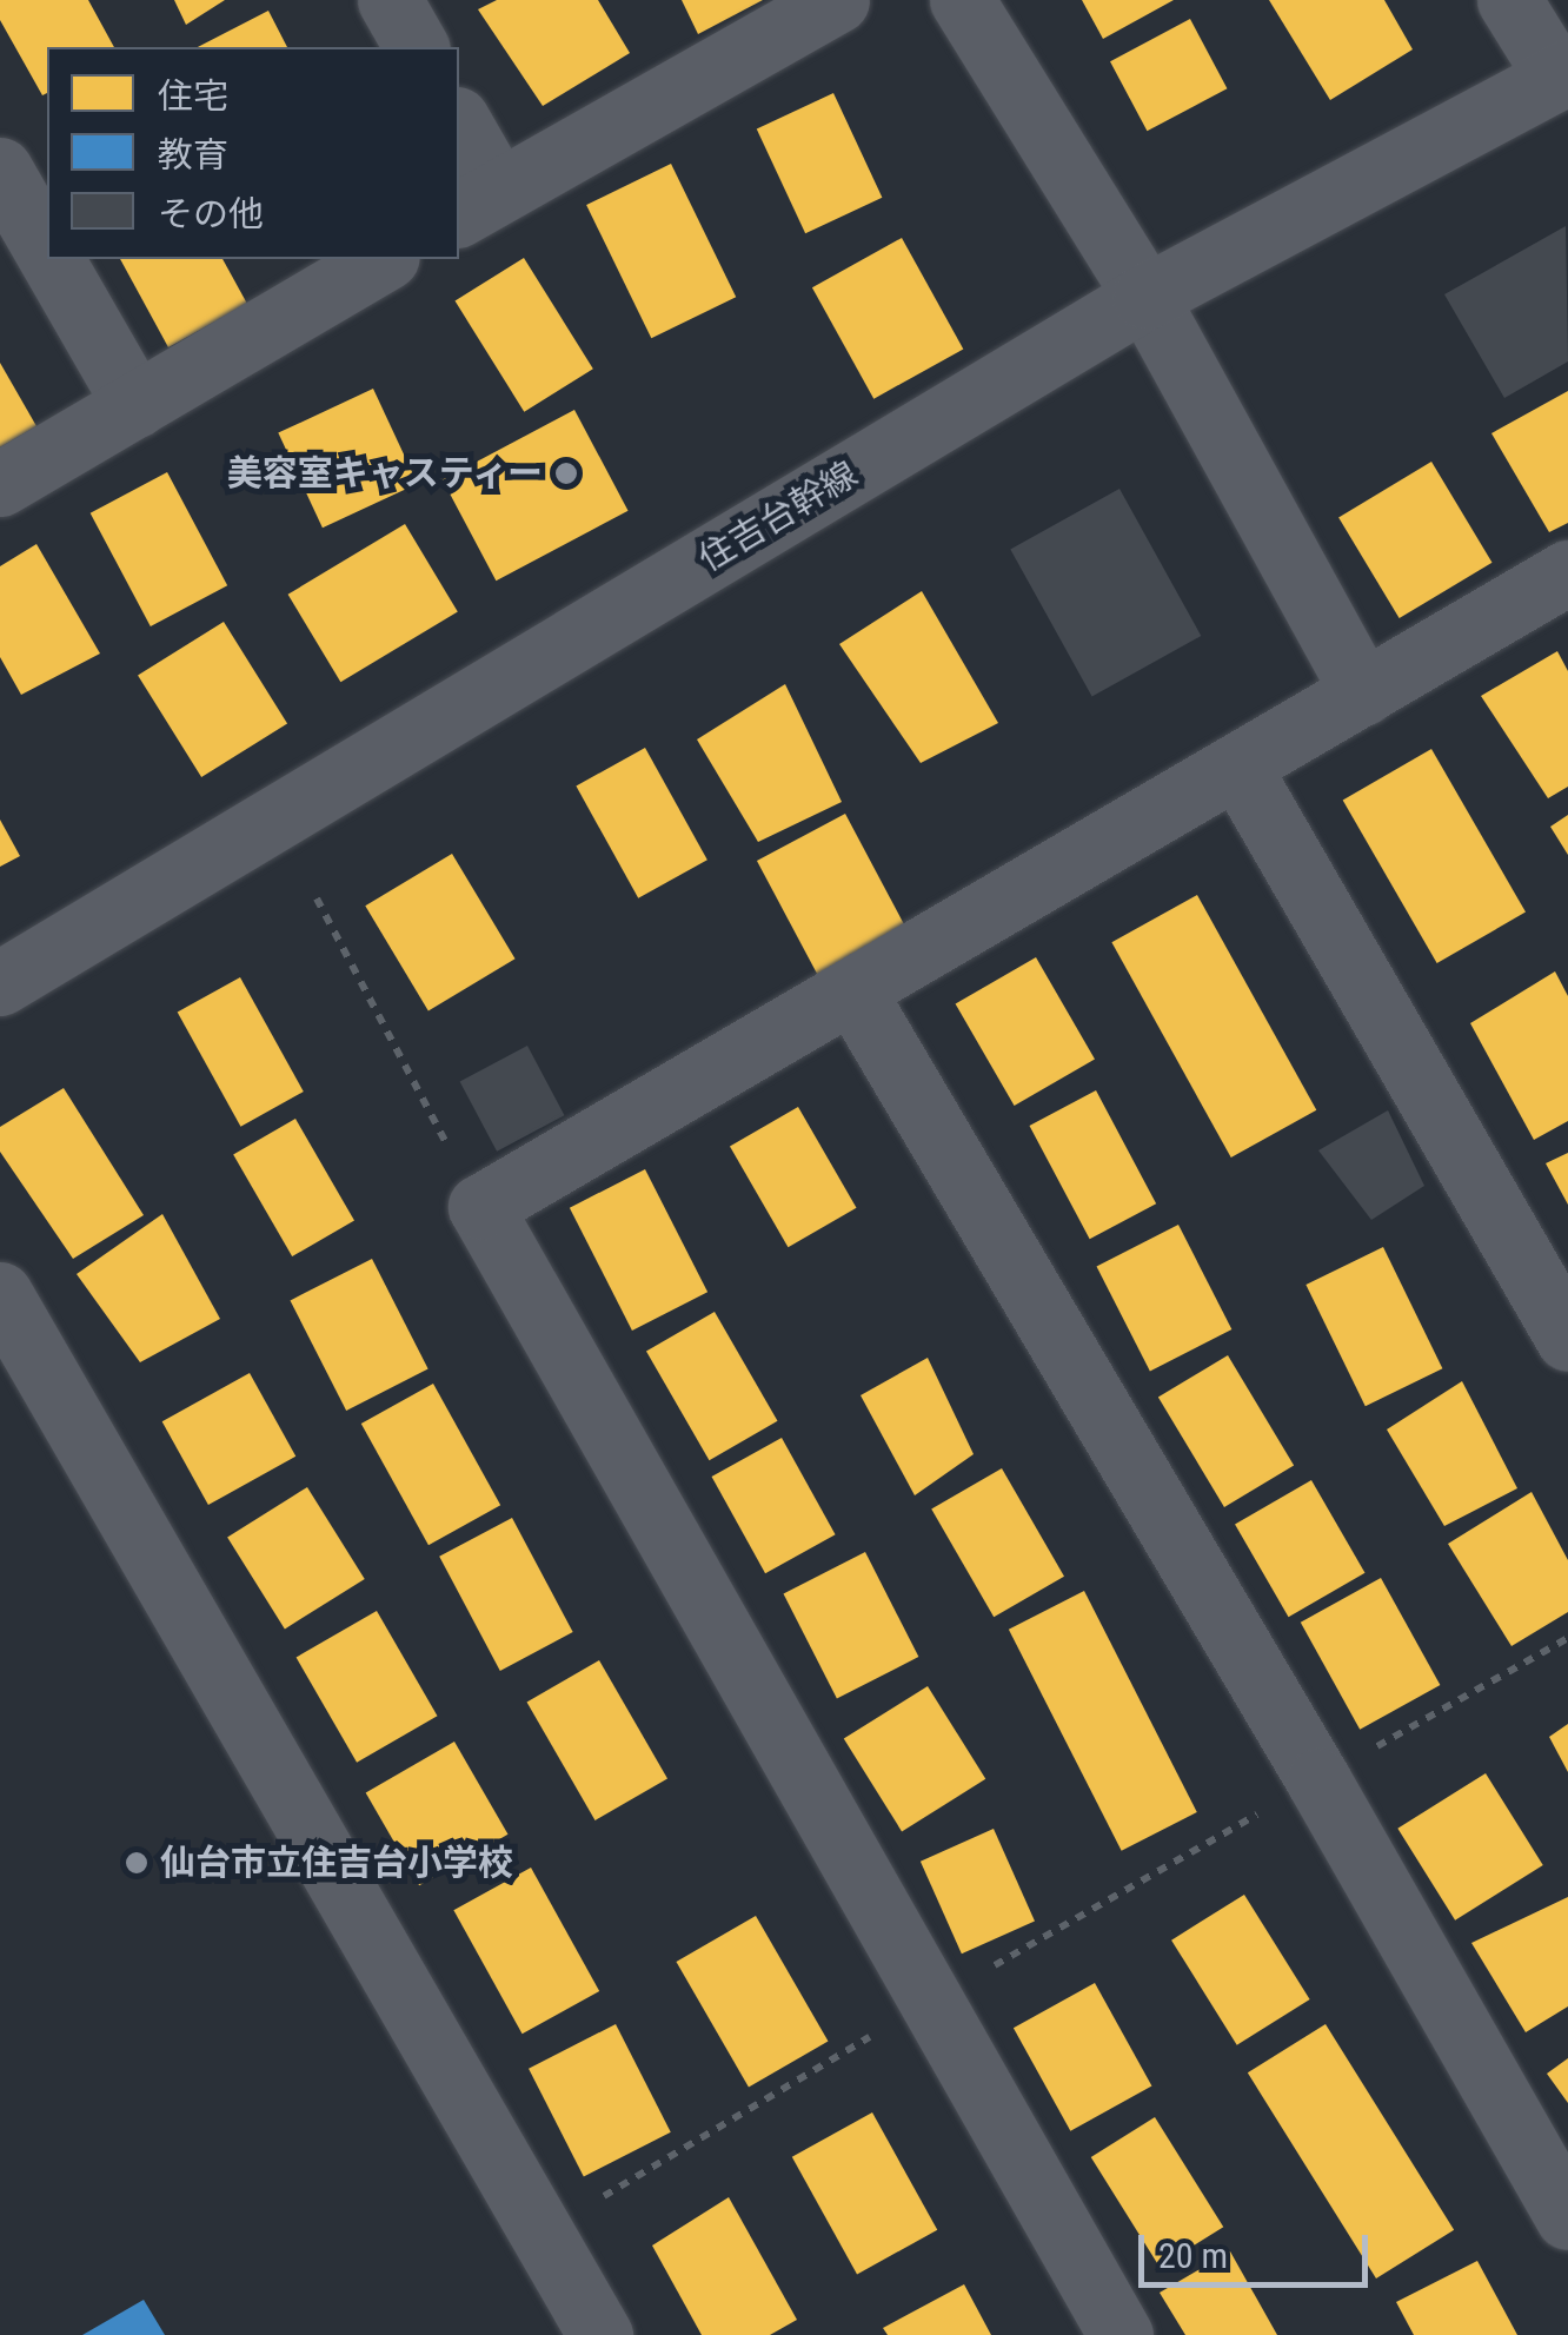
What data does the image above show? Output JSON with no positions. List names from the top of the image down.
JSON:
{
  "streets": {
    "street": ["住吉台幹線"]
  },
  "places": ["美容室キャスティー", "仙台市立住吉台小学校"],
  "legend": ["住宅", "教育", "その他"],
  "scale_bar": "20 m"
}
